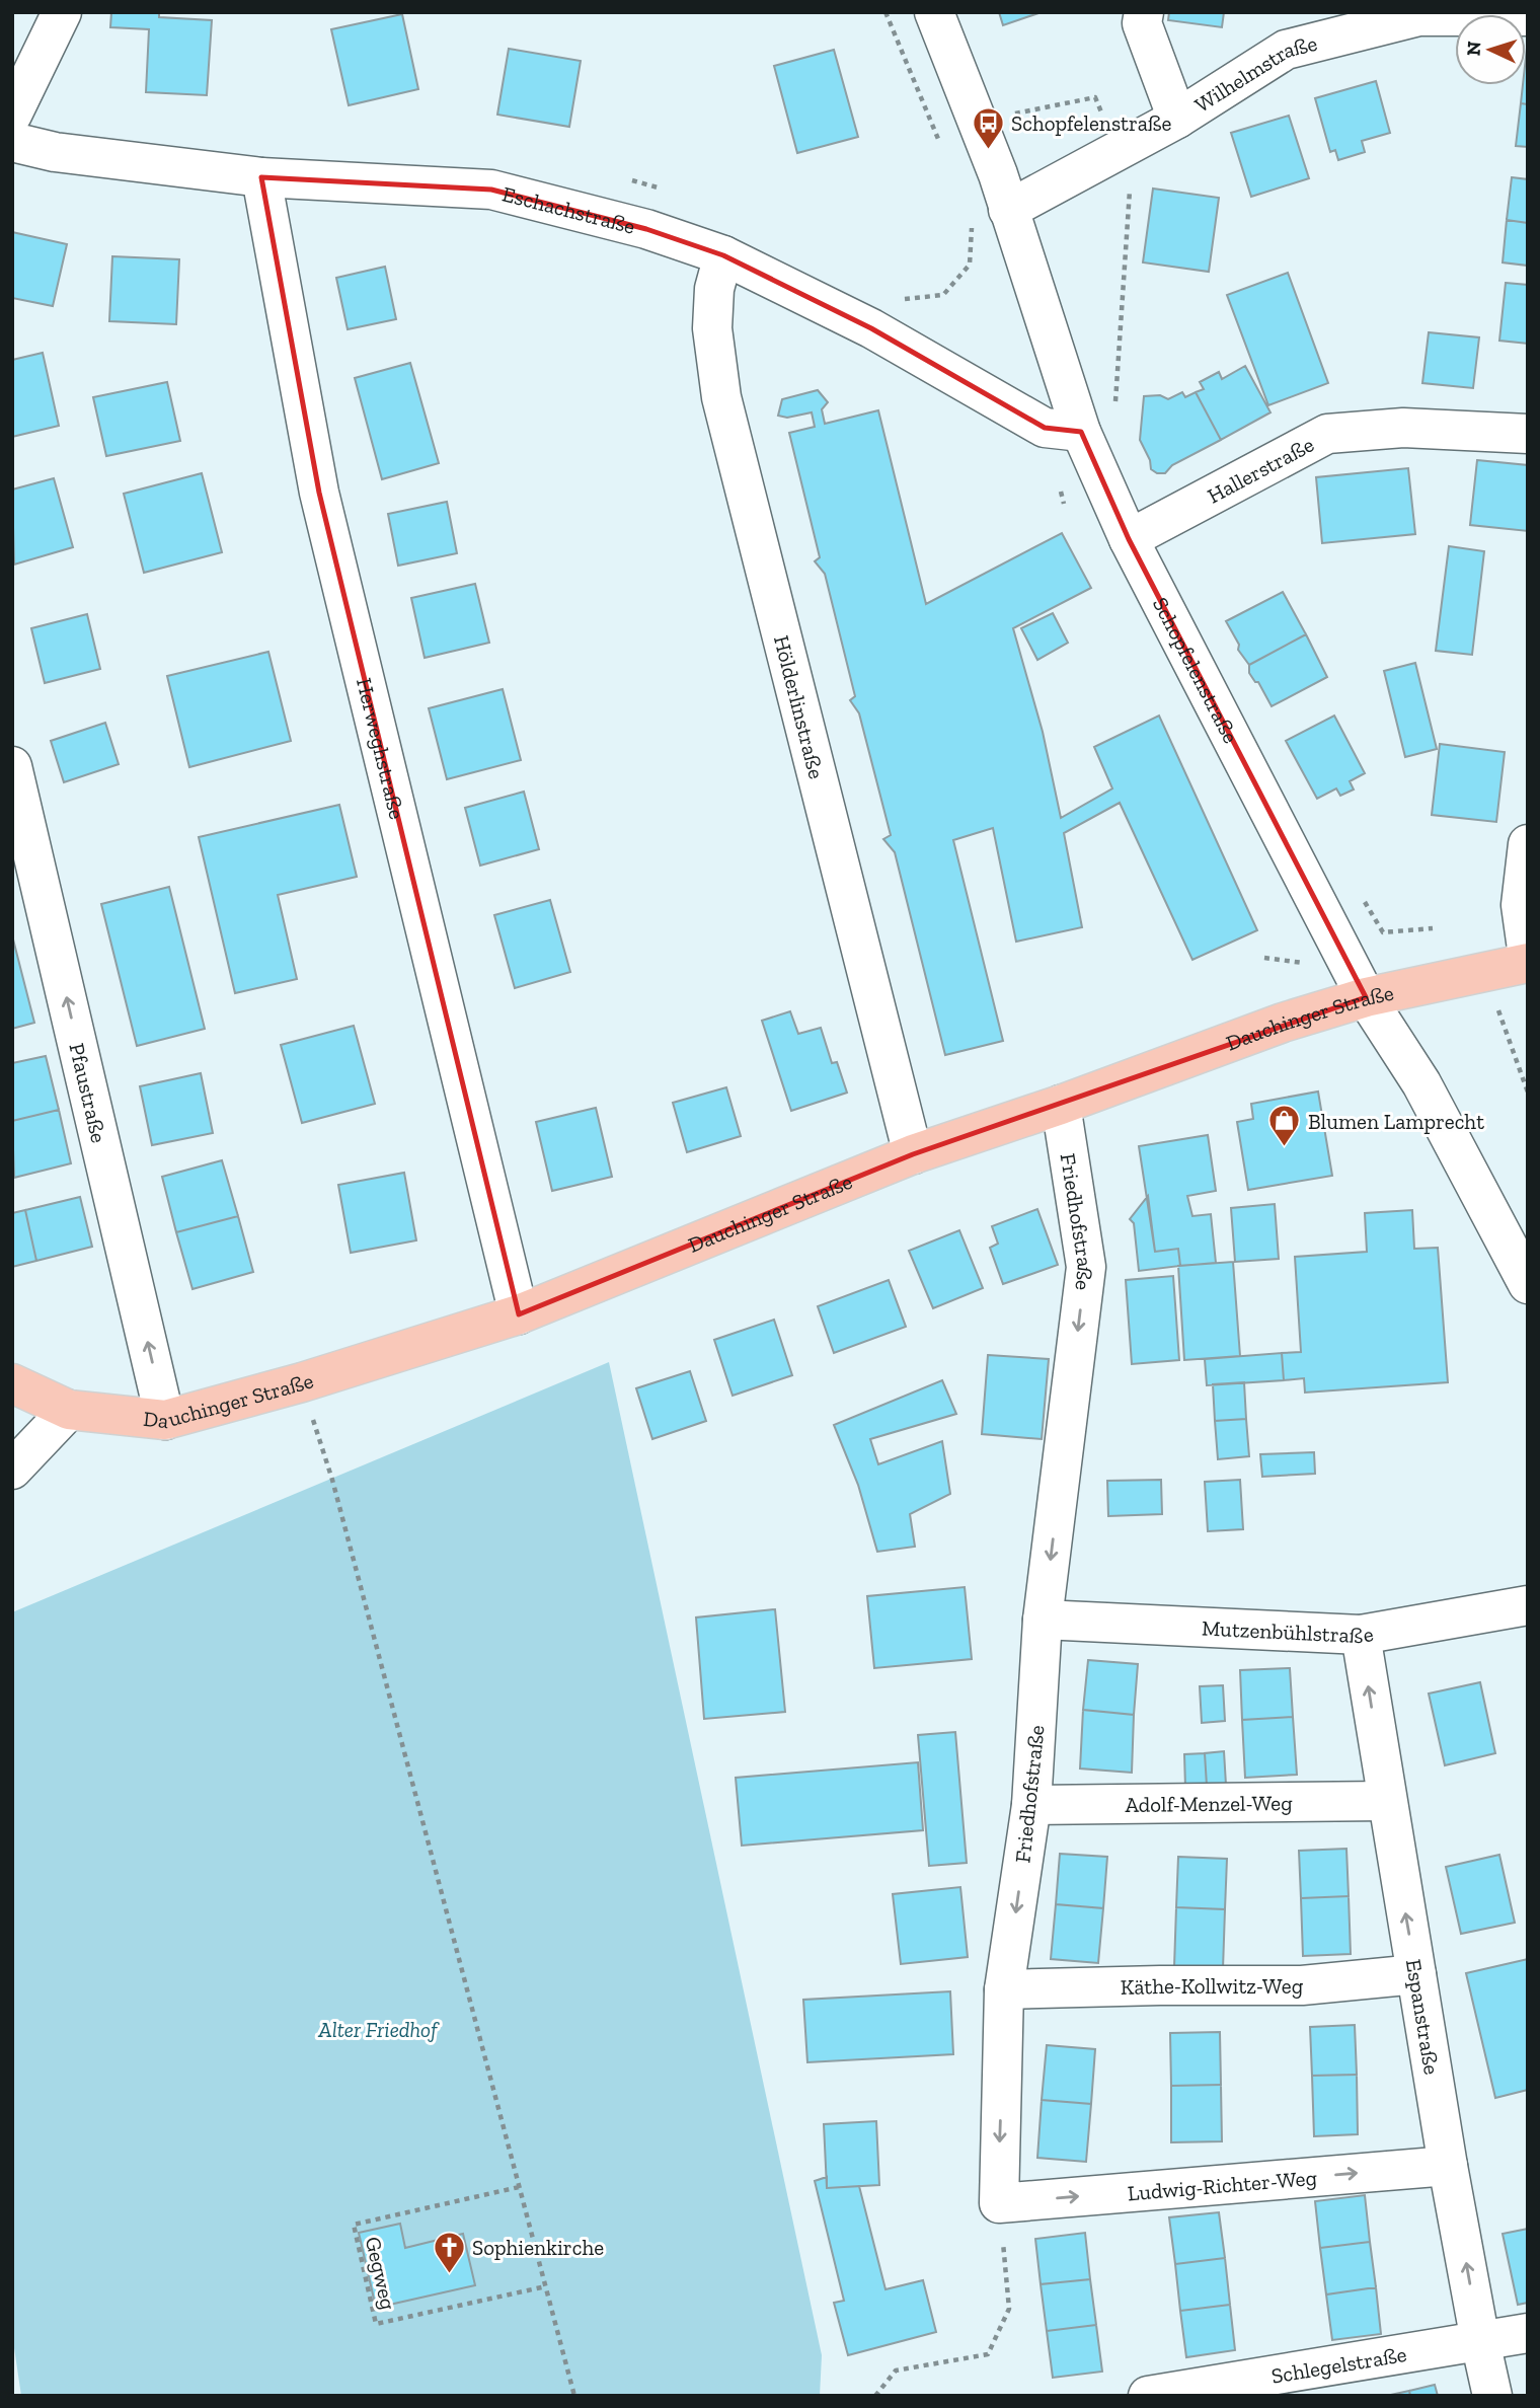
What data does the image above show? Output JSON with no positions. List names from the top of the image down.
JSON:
{
  "streets": {
    "main road": ["Dauchinger Straße"],
    "street": [
      "Wilhelmstraße",
      "Eschachstraße",
      "Hallerstraße",
      "Schopfelenstraße",
      "Hölderlinstraße",
      "Herweghstraße",
      "Pfaustraße",
      "Friedhofstraße",
      "Mutzenbühlstraße",
      "Adolf-Menzel-Weg",
      "Käthe-Kollwitz-Weg",
      "Espanstraße",
      "Ludwig-Richter-Weg",
      "Schlegelstraße"
    ],
    "path": ["Gegweg"]
  },
  "crossings": [
    ["Wilhelmstraße", "Schopfelenstraße"],
    ["Eschachstraße", "Schopfelenstraße"],
    ["Eschachstraße", "Hölderlinstraße"],
    ["Eschachstraße", "Herweghstraße"],
    ["Hallerstraße", "Schopfelenstraße"],
    ["Schopfelenstraße", "Dauchinger Straße"],
    ["Hölderlinstraße", "Dauchinger Straße"],
    ["Herweghstraße", "Dauchinger Straße"],
    ["Dauchinger Straße", "Pfaustraße"],
    ["Dauchinger Straße", "Friedhofstraße"],
    ["Friedhofstraße", "Mutzenbühlstraße"],
    ["Friedhofstraße", "Adolf-Menzel-Weg"],
    ["Friedhofstraße", "Käthe-Kollwitz-Weg"],
    ["Friedhofstraße", "Ludwig-Richter-Weg"],
    ["Mutzenbühlstraße", "Espanstraße"],
    ["Adolf-Menzel-Weg", "Espanstraße"],
    ["Käthe-Kollwitz-Weg", "Espanstraße"],
    ["Espanstraße", "Ludwig-Richter-Weg"],
    ["Espanstraße", "Schlegelstraße"]
  ],
  "one_way": [
    "Pfaustraße",
    "Friedhofstraße",
    "Espanstraße",
    "Ludwig-Richter-Weg"
  ],
  "parks": ["Alter Friedhof"],
  "places": {
    "bus stop": ["Schopfelenstraße"],
    "shop": ["Blumen Lamprecht"],
    "church": ["Sophienkirche"]
  },
  "north": "left"
}
